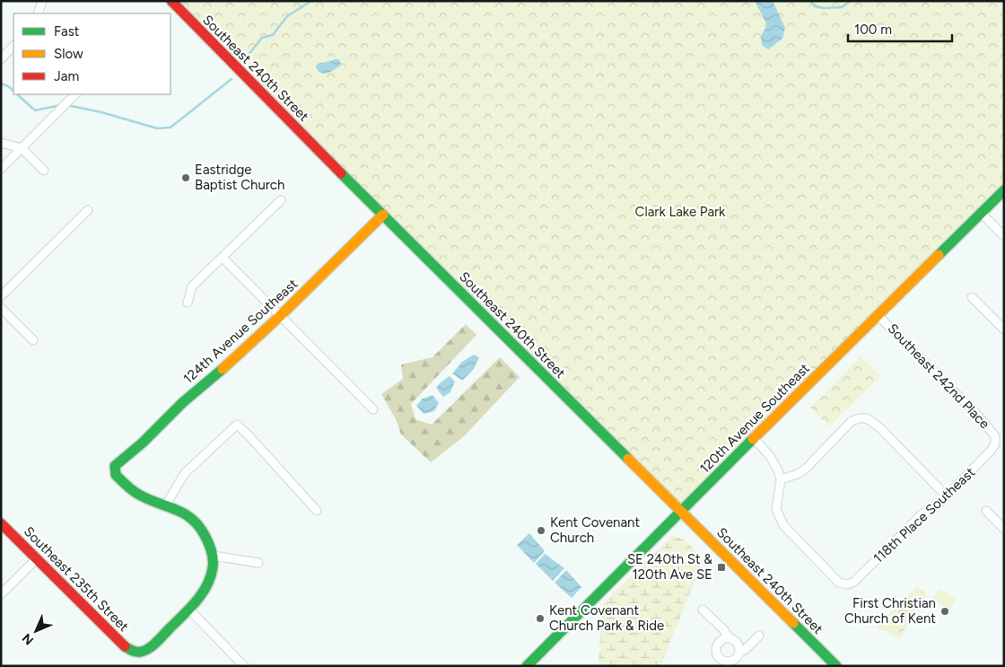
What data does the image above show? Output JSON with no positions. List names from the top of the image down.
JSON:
{
  "streets": {
    "street": [
      "Southeast 240th Street",
      "124th Avenue Southeast",
      "Southeast 242nd Place",
      "120th Avenue Southeast",
      "118th Place Southeast",
      "Southeast 235th Street"
    ]
  },
  "crossings": [
    ["Southeast 240th Street", "124th Avenue Southeast"],
    ["Southeast 240th Street", "120th Avenue Southeast"],
    ["Southeast 242nd Place", "120th Avenue Southeast"],
    ["Southeast 242nd Place", "118th Place Southeast"]
  ],
  "parks": ["Clark Lake Park"],
  "places": {
    "other": [
      "Eastridge Baptist Church",
      "Kent Covenant Church",
      "First Christian Church of Kent",
      "Kent Covenant Church Park & Ride"
    ],
    "transit": ["SE 240th St & 120th Ave SE"]
  },
  "legend": ["Fast", "Slow", "Jam"],
  "scale_bar": "100 m",
  "north": "bottom left"
}
